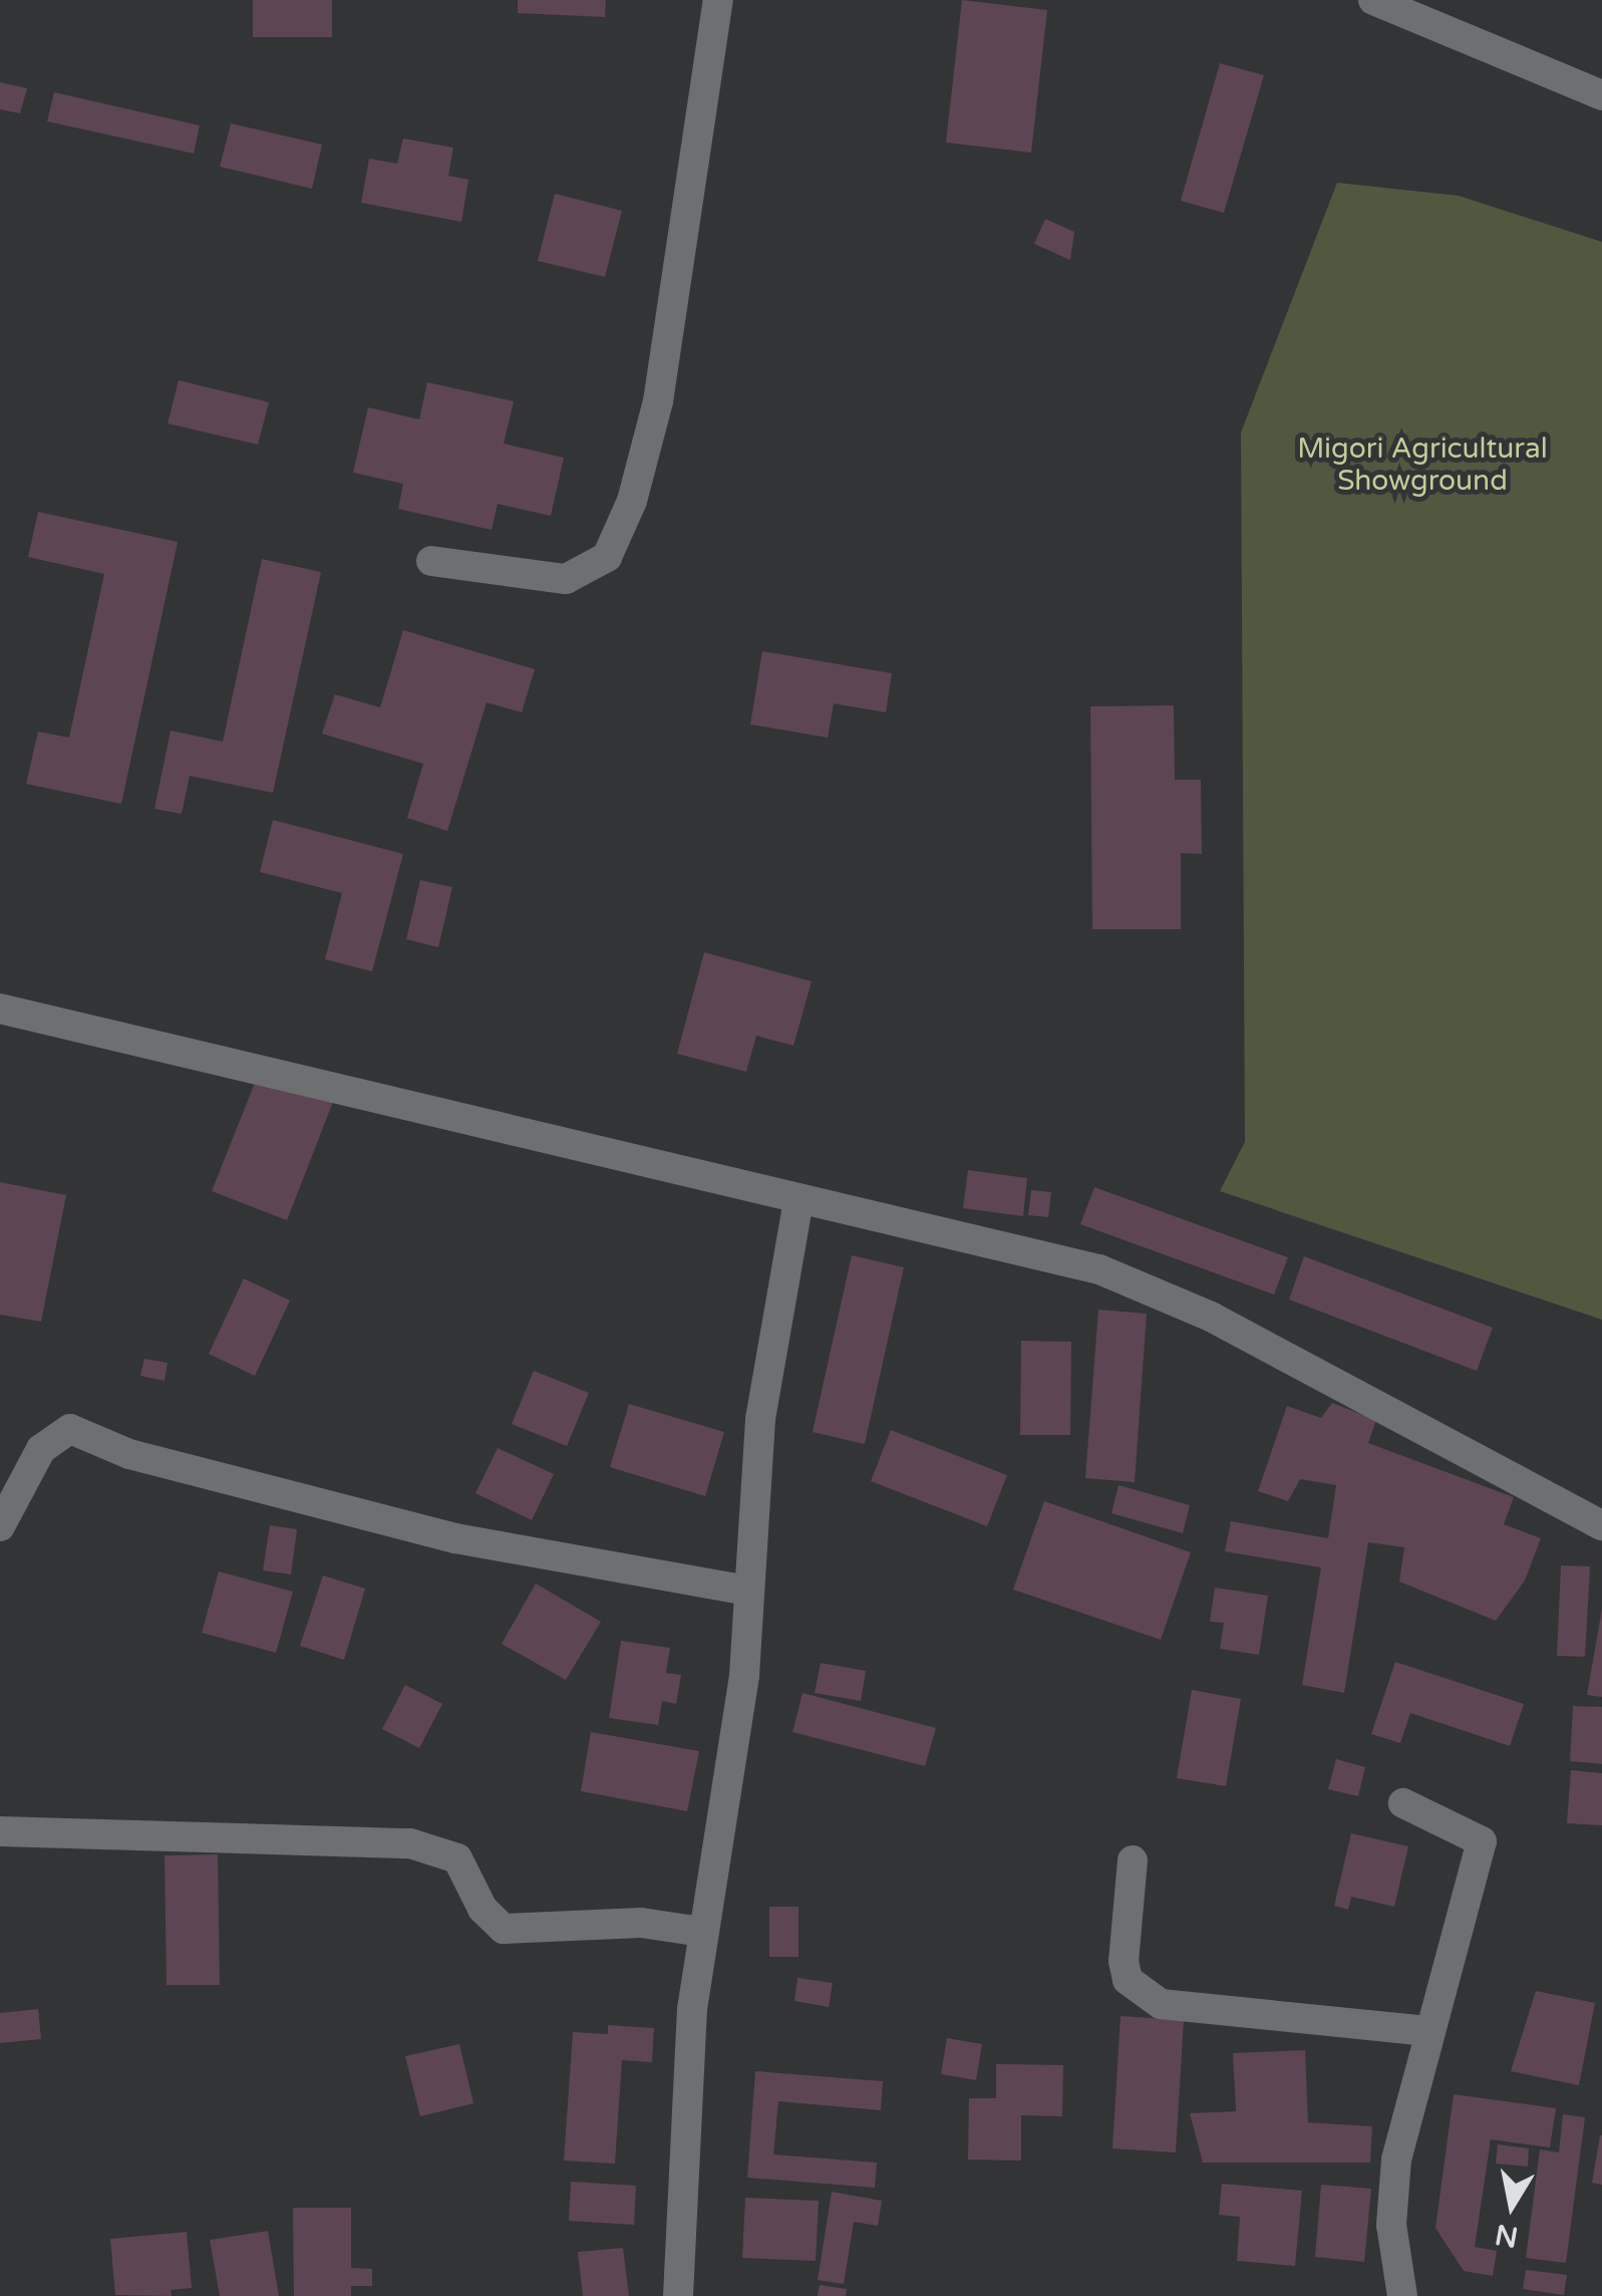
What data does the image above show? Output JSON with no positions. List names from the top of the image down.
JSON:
{
  "parks": ["Migori Agricultural Showground"],
  "north": "bottom"
}
